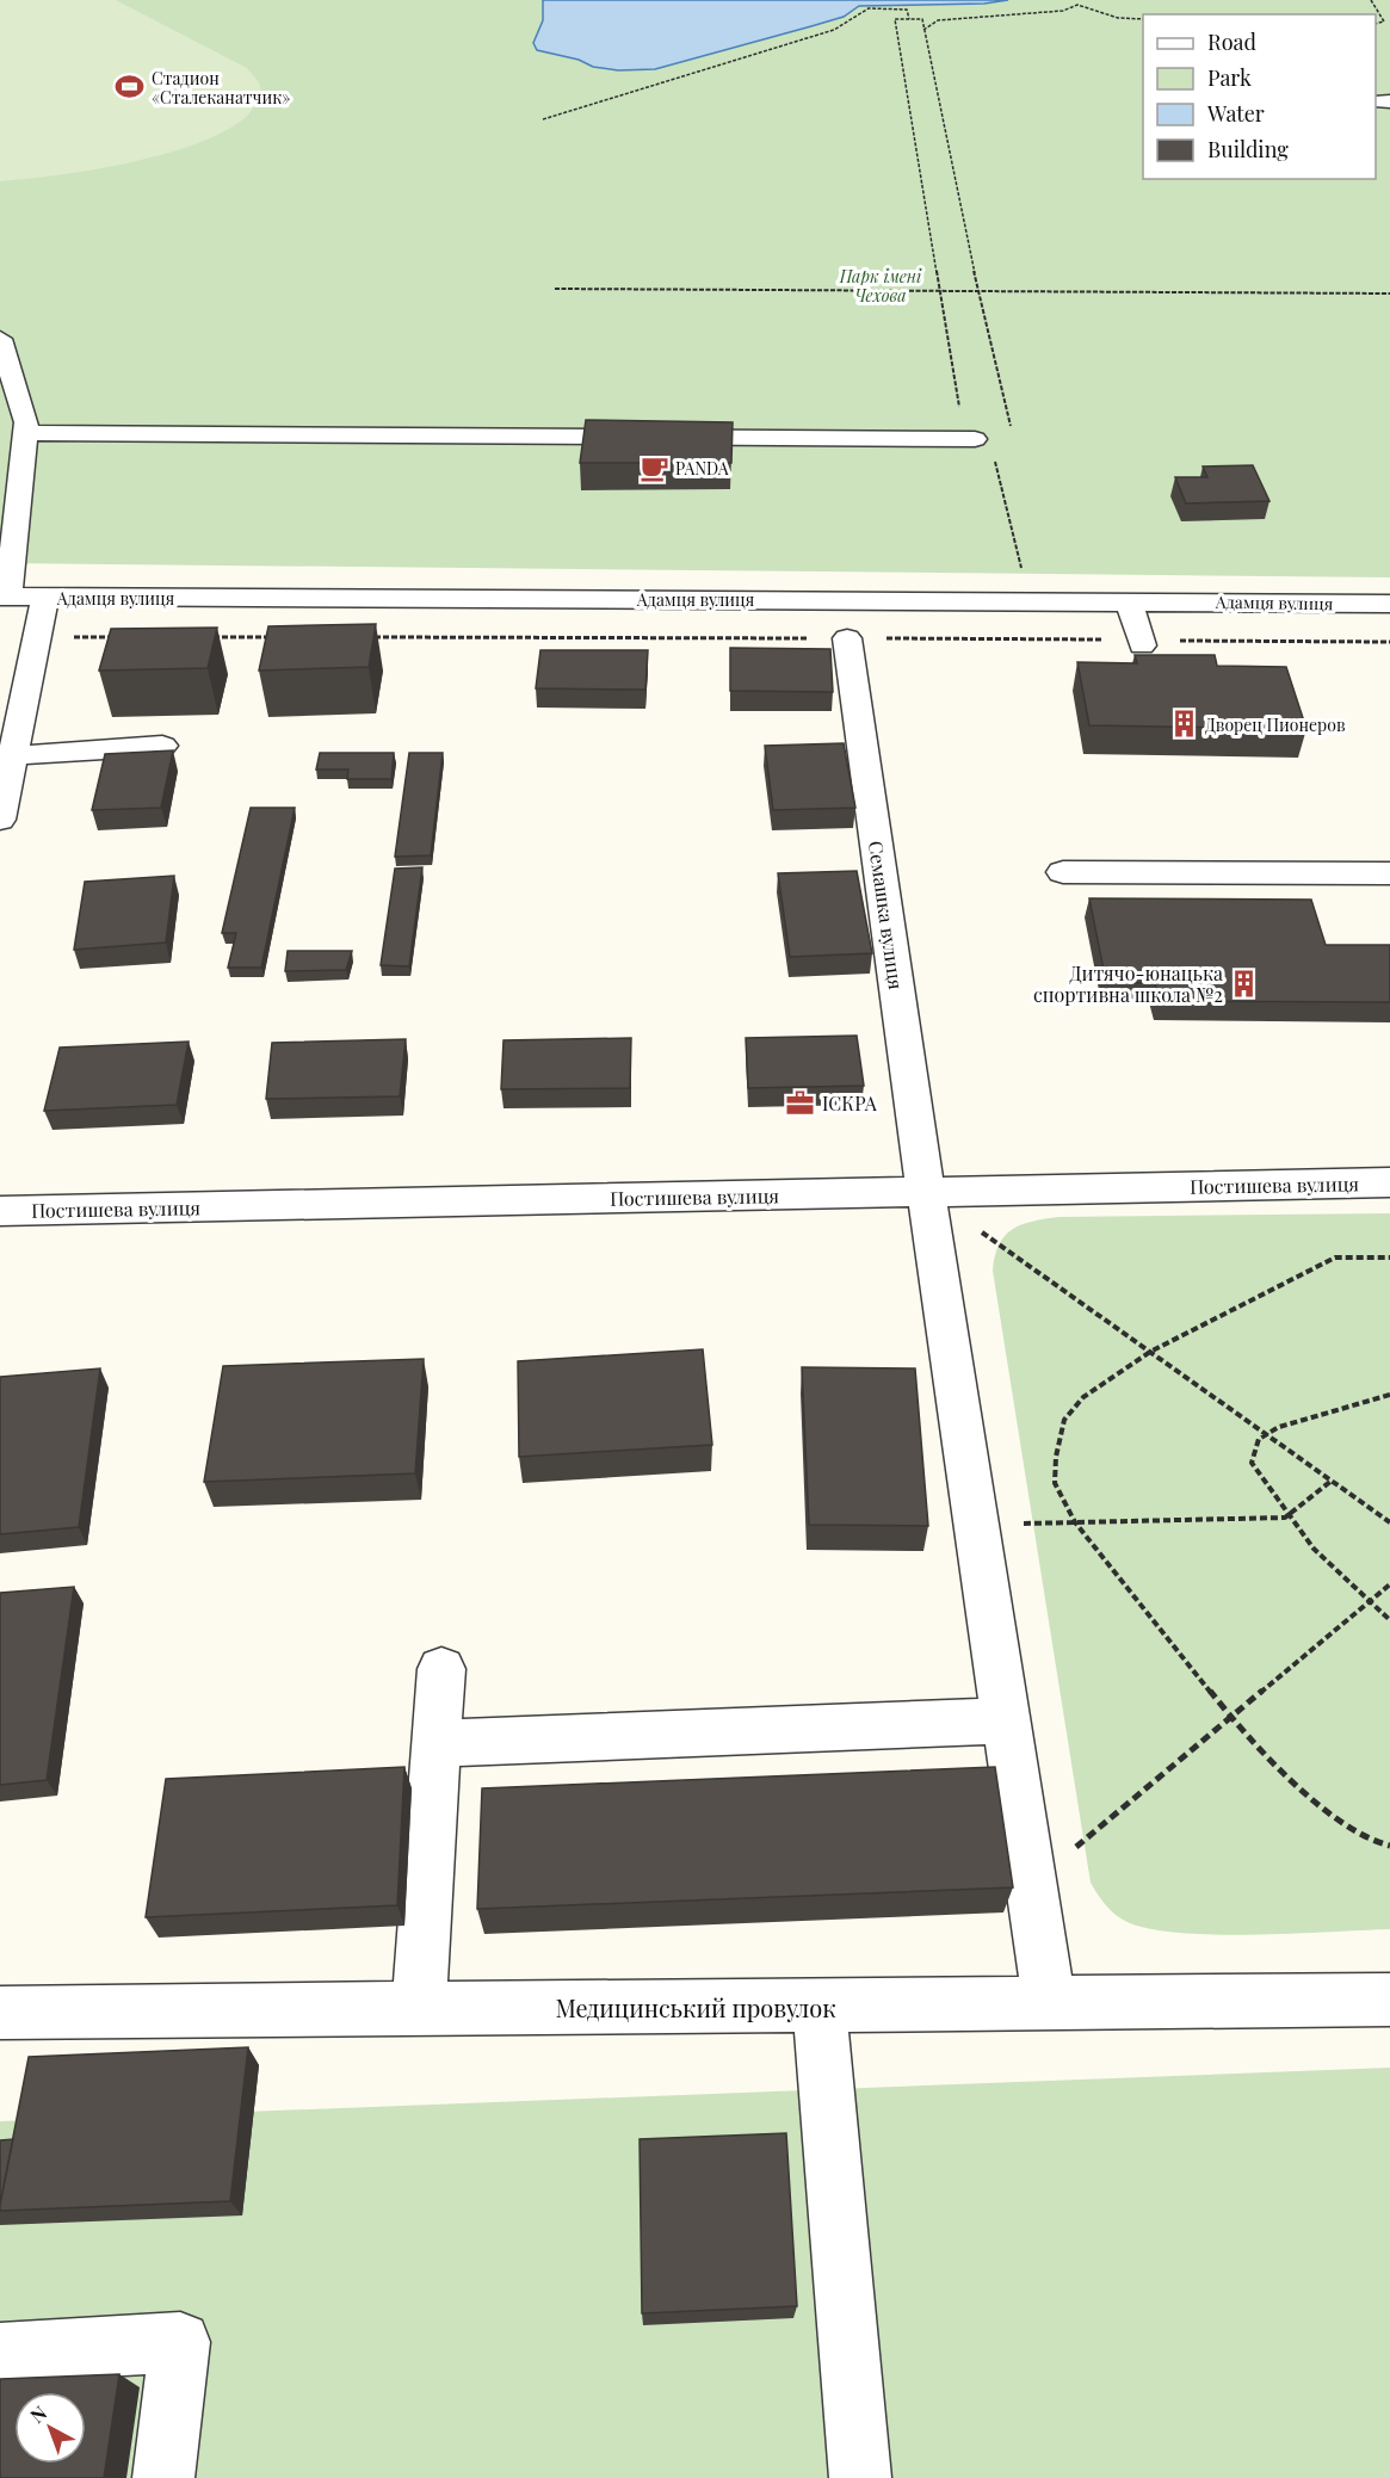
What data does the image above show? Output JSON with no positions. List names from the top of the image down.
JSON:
{
  "streets": {
    "street": [
      "Адамця вулиця",
      "Семашка вулиця",
      "Постишева вулиця",
      "Медицинський провулок"
    ]
  },
  "crossings": [
    ["Семашка вулиця", "Постишева вулиця"],
    ["Семашка вулиця", "Медицинський провулок"]
  ],
  "parks": ["Парк імені Чехова"],
  "places": {
    "sports": ["Стадион «Сталеканатчик»"],
    "cafe": ["PANDA"],
    "building": ["Дворец Пионеров", "Дитячо-юнацька спортивна школа №2"],
    "office": ["ІСКРА"]
  },
  "legend": [
    "Road",
    "Park",
    "Water",
    "Building"
  ],
  "north": "top left"
}
